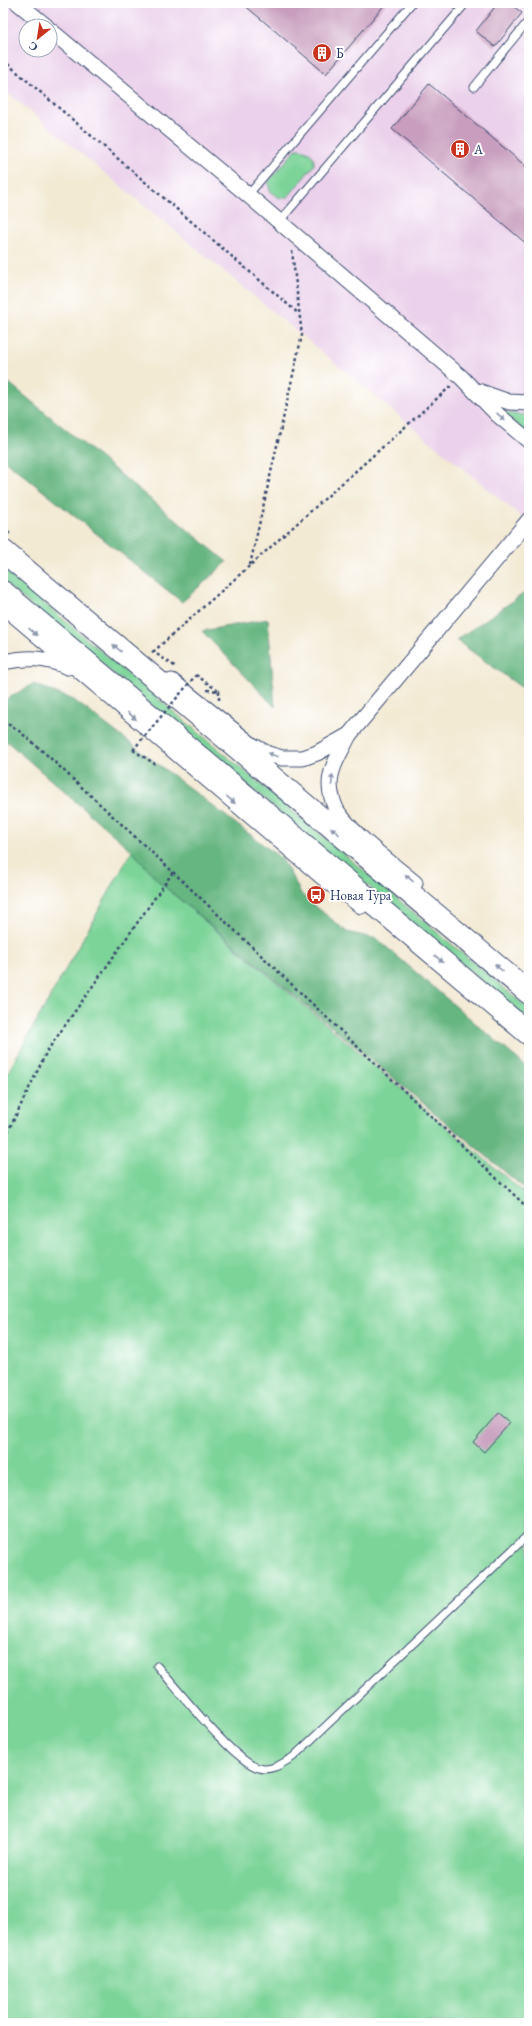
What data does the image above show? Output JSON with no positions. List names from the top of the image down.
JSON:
{
  "places": {
    "building": ["Б", "А"],
    "bus stop": ["Новая Тура"]
  },
  "north": "bottom left"
}
